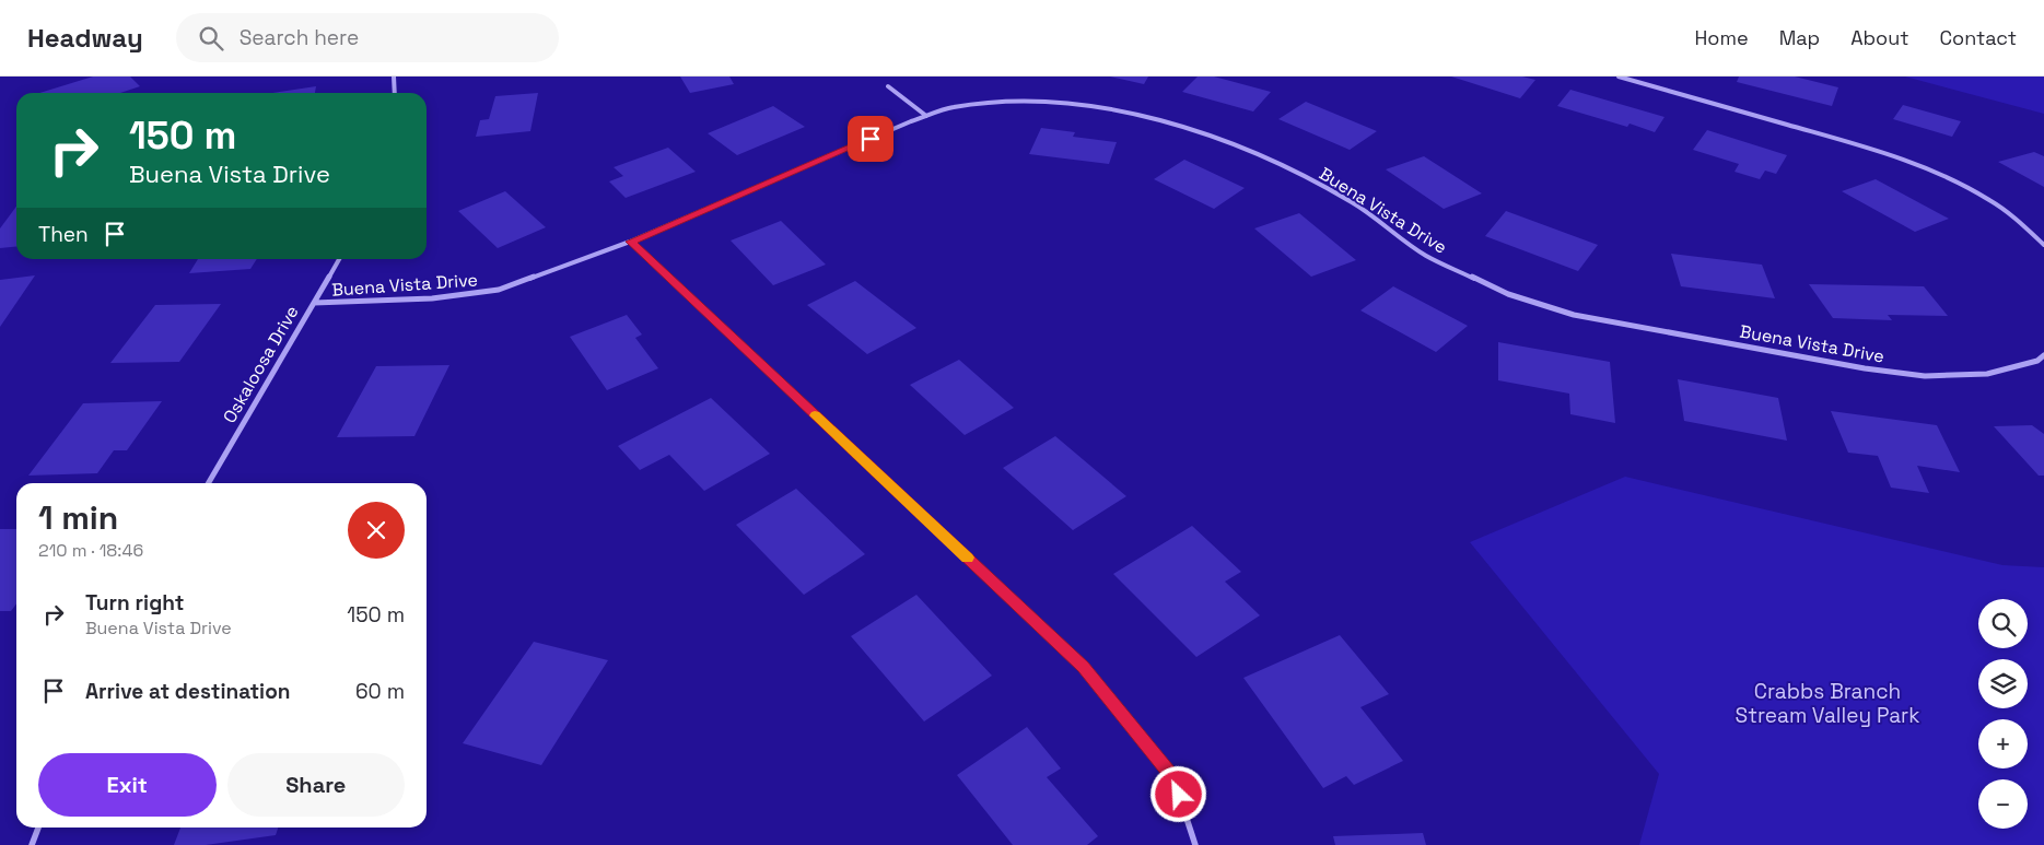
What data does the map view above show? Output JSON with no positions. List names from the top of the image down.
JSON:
{
  "streets": {
    "street": ["Buena Vista Drive", "Oskaloosa Drive"]
  },
  "crossings": [
    ["Buena Vista Drive", "Oskaloosa Drive"]
  ],
  "parks": ["Crabbs Branch Stream Valley Park"],
  "page": {
    "header": "Headway",
    "search": "Search here",
    "nav": [
      "Home",
      "Map",
      "About",
      "Contact"
    ],
    "turn": ["150 m", "Buena Vista Drive"],
    "then": "Then",
    "heading": ["1 min", "210 m · 18:46"],
    "list": [
      {
        "name": "Turn right",
        "note": "Buena Vista Drive",
        "value": "150 m"
      },
      {
        "name": "Arrive at destination",
        "value": "60 m"
      }
    ],
    "map_buttons": ["+", "−"],
    "buttons": ["Exit", "Share"]
  }
}
